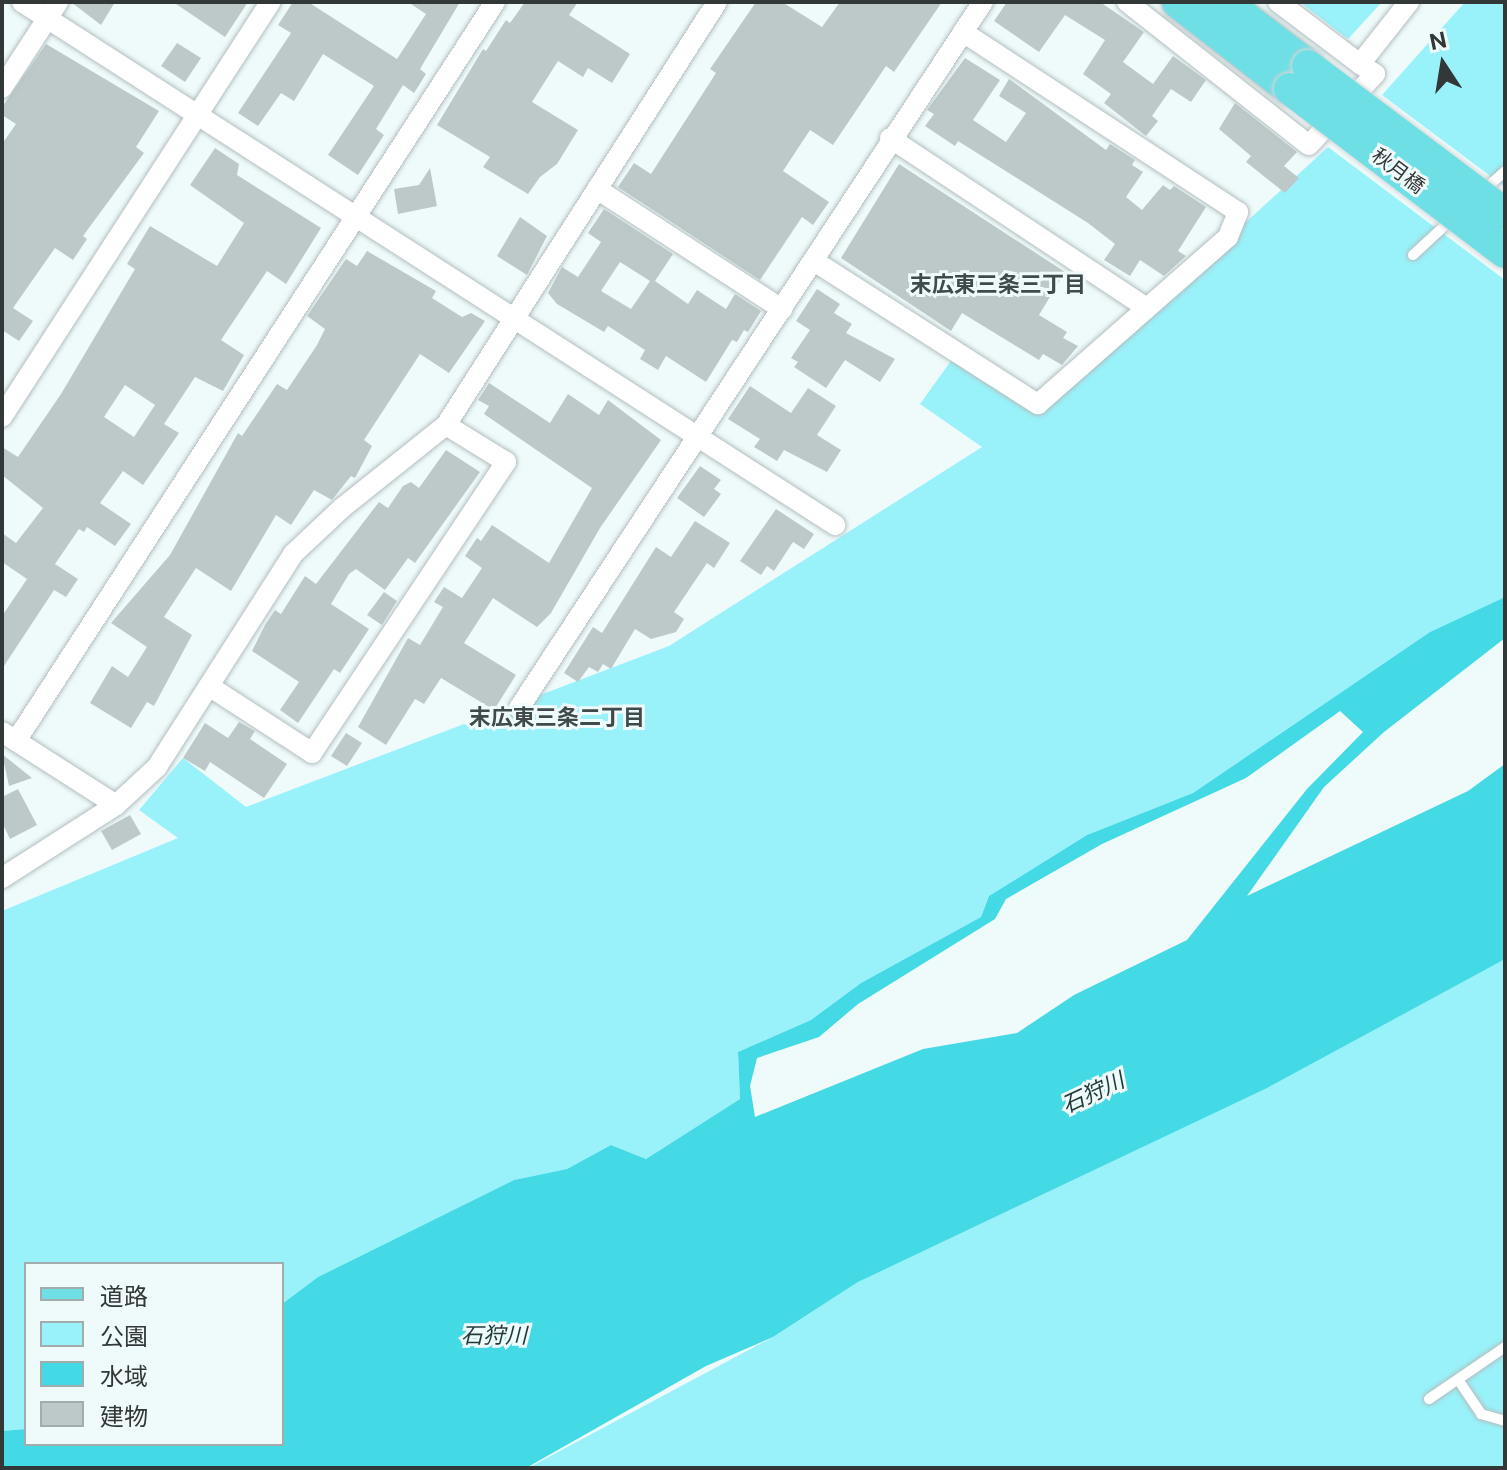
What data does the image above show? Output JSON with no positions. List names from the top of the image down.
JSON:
{
  "streets": {
    "main road": ["秋月橋"]
  },
  "districts": ["末広東三条三丁目", "末広東三条二丁目"],
  "water": ["石狩川"],
  "legend": [
    "道路",
    "公園",
    "水域",
    "建物"
  ],
  "north": "top"
}
